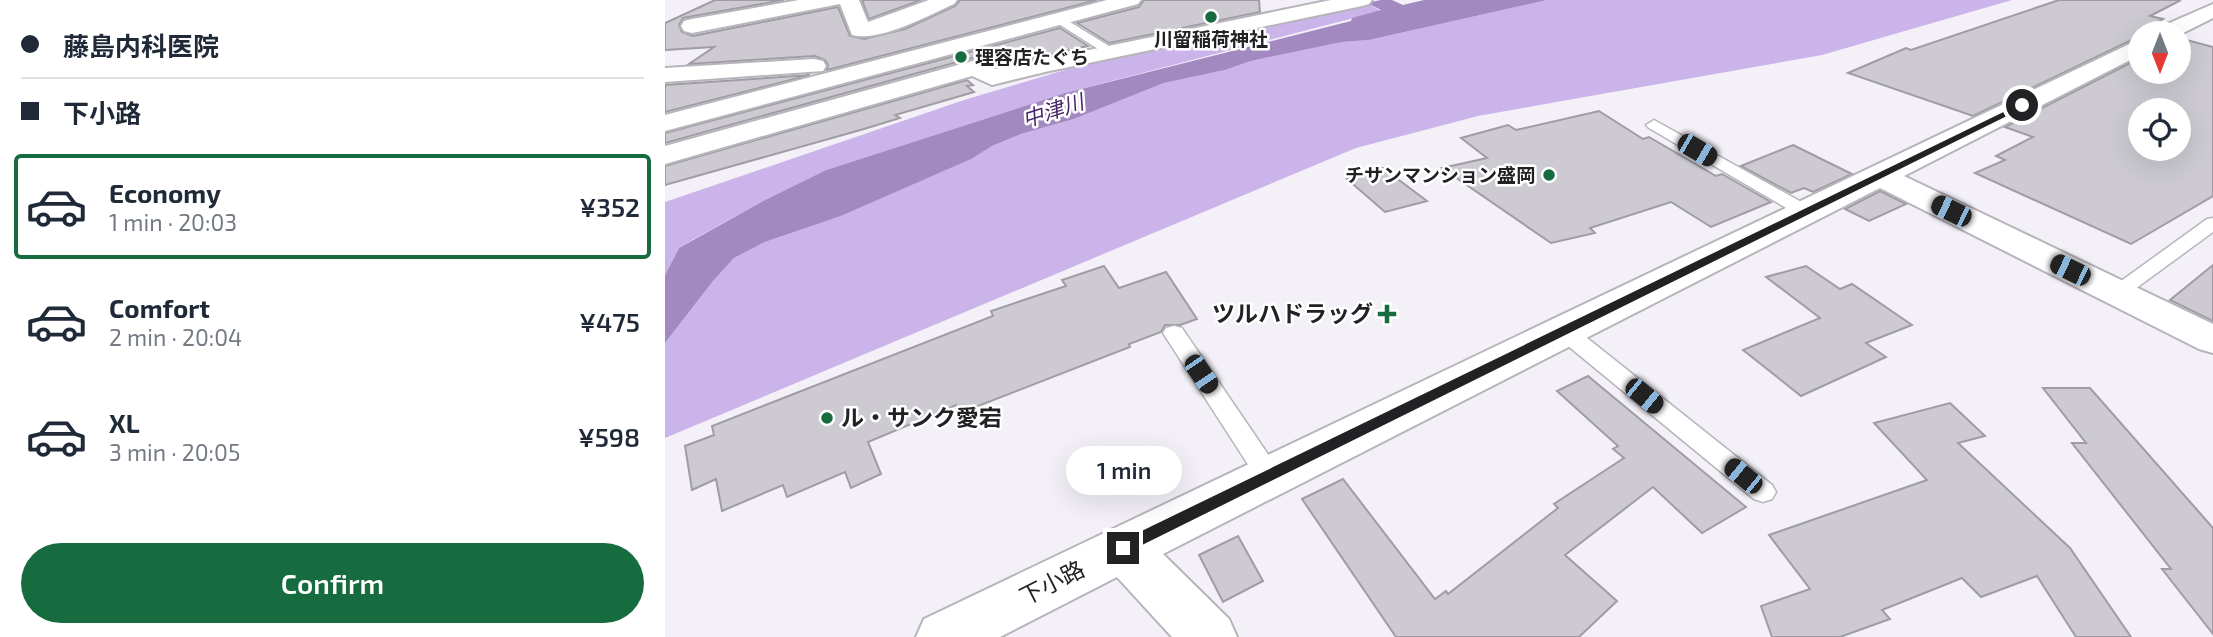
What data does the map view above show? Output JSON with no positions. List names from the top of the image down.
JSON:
{
  "streets": {
    "street": ["下小路"]
  },
  "water": ["中津川"],
  "places": {
    "other": [
      "川留稲荷神社",
      "理容店たぐち",
      "チサンマンション盛岡",
      "ル・サンク愛宕"
    ],
    "health": ["ツルハドラッグ"]
  },
  "north": "bottom",
  "page": {
    "banner": ["藤島内科医院", "下小路"],
    "list": [
      {
        "name": "Economy",
        "note": "1 min · 20:03",
        "value": "¥352"
      },
      {
        "name": "Comfort",
        "note": "2 min · 20:04",
        "value": "¥475"
      },
      {
        "name": "XL",
        "note": "3 min · 20:05",
        "value": "¥598"
      }
    ],
    "bubble": "1 min",
    "buttons": "Confirm"
  }
}
